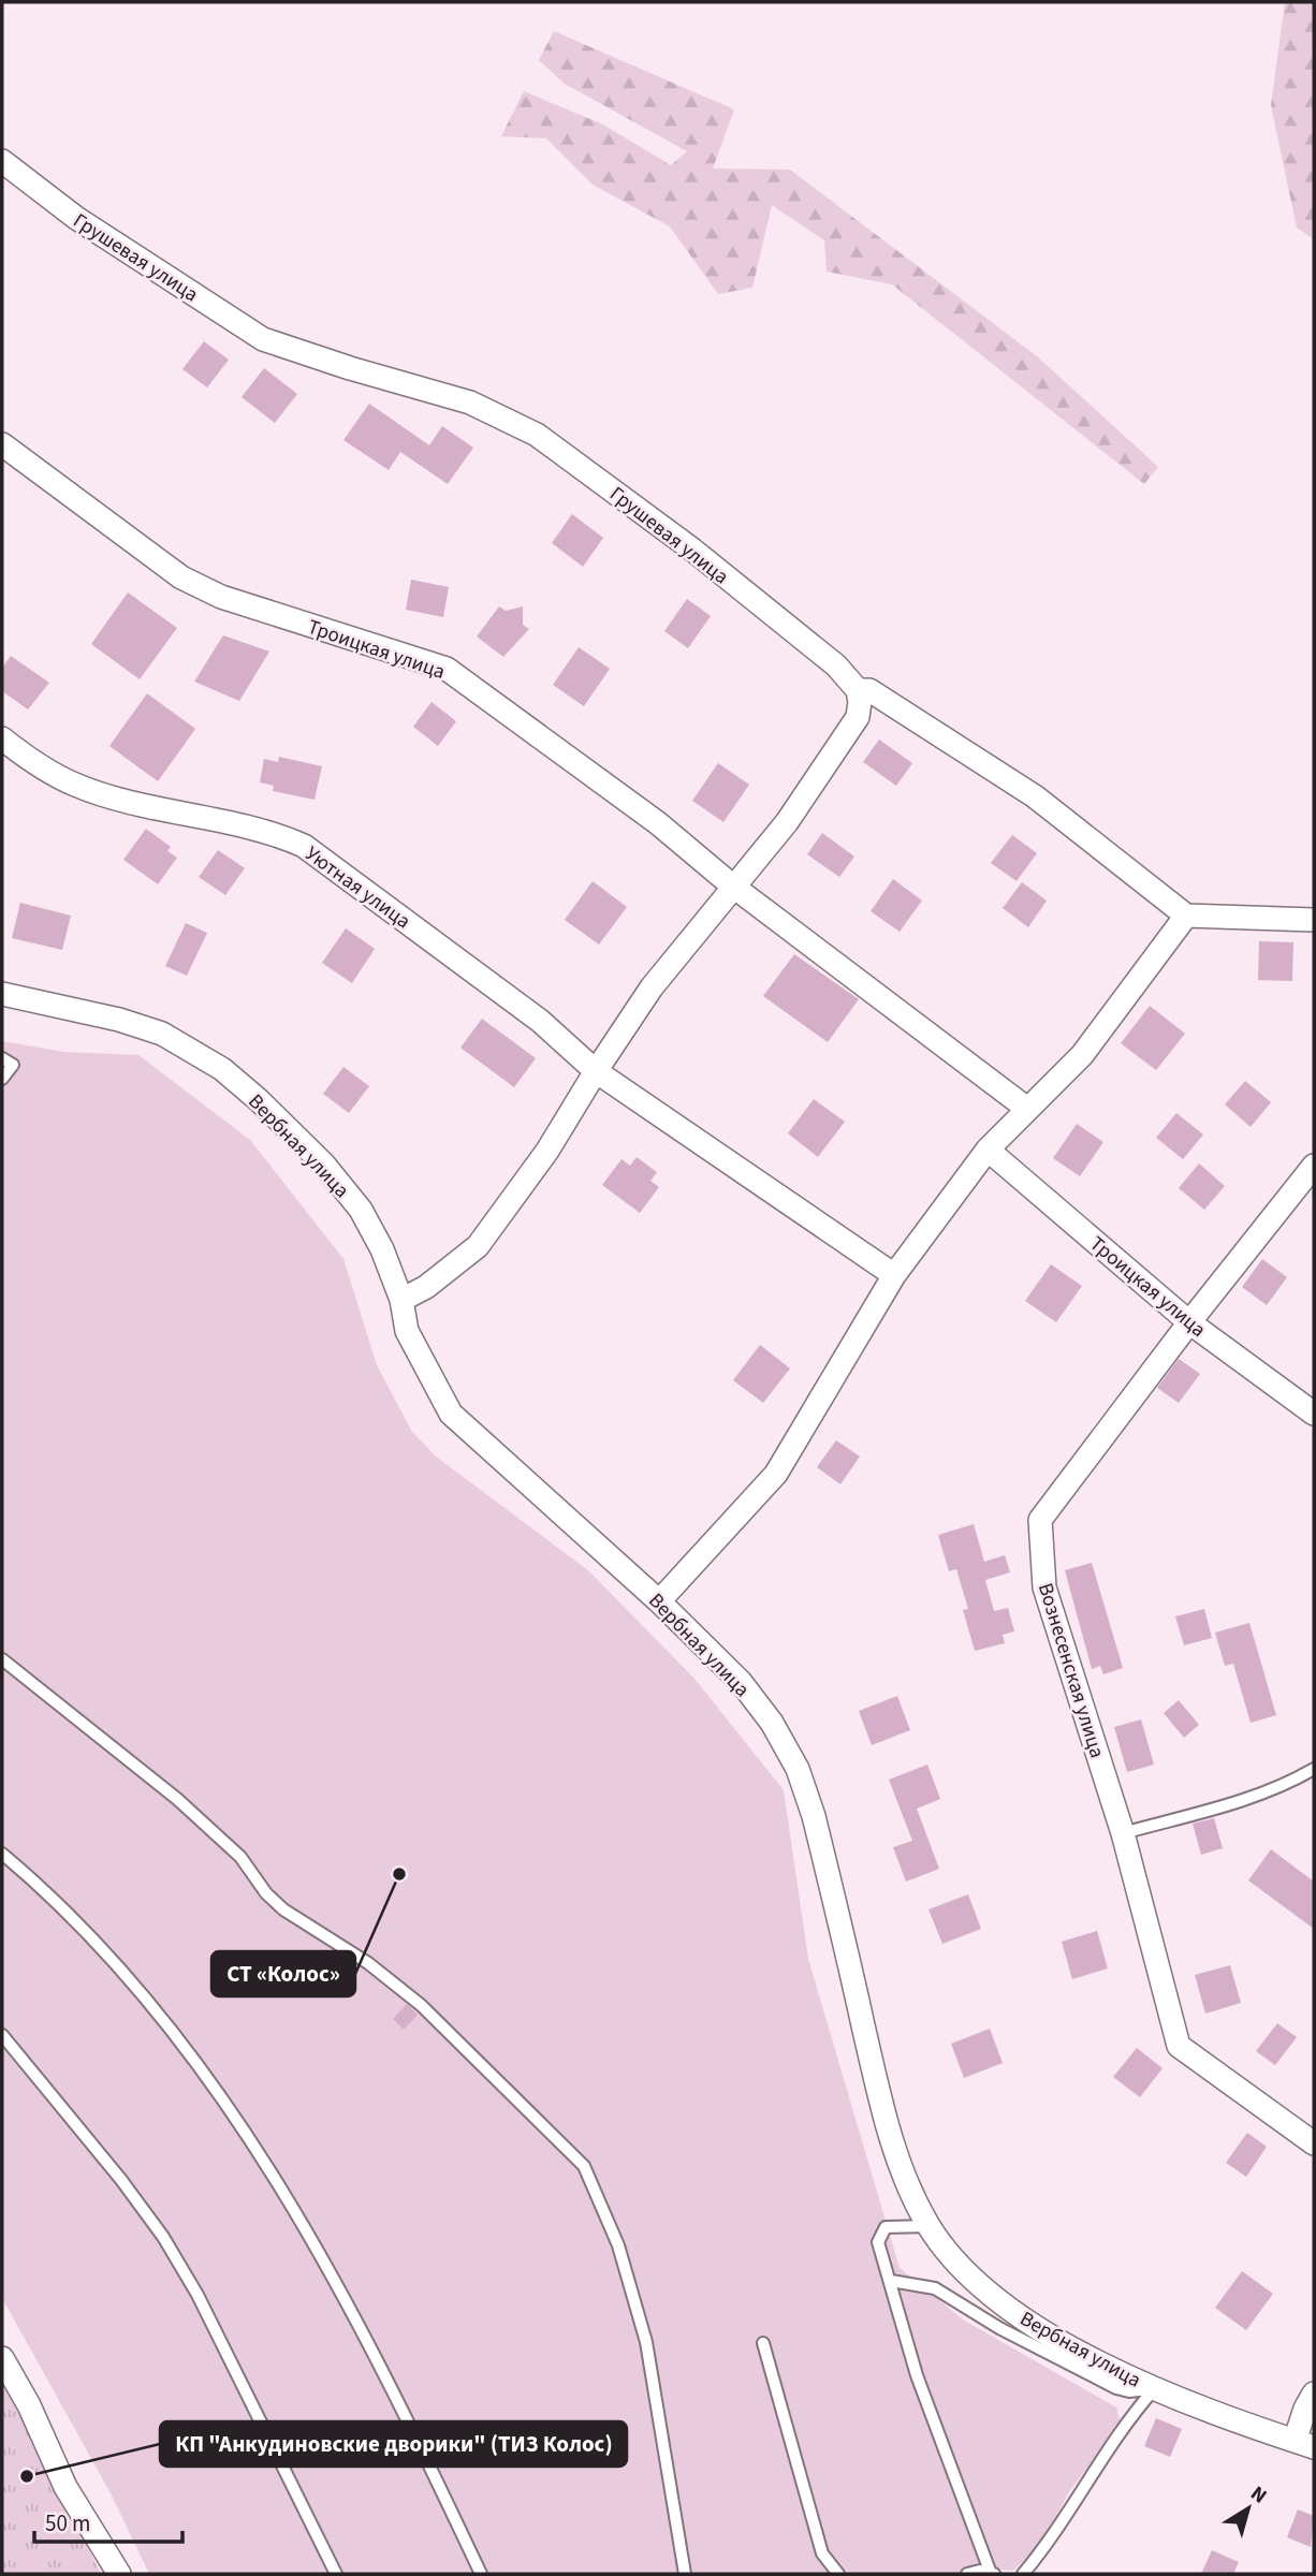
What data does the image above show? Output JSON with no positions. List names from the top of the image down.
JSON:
{
  "streets": {
    "street": [
      "Грушевая улица",
      "Троицкая улица",
      "Уютная улица",
      "Вербная улица",
      "Вознесенская улица"
    ]
  },
  "crossings": [
    ["Троицкая улица", "Вознесенская улица"]
  ],
  "places": ["СТ «Колос»", "КП \"Анкудиновские дворики\" (ТИЗ Колос)"],
  "scale_bar": "50 m",
  "north": "top right"
}
